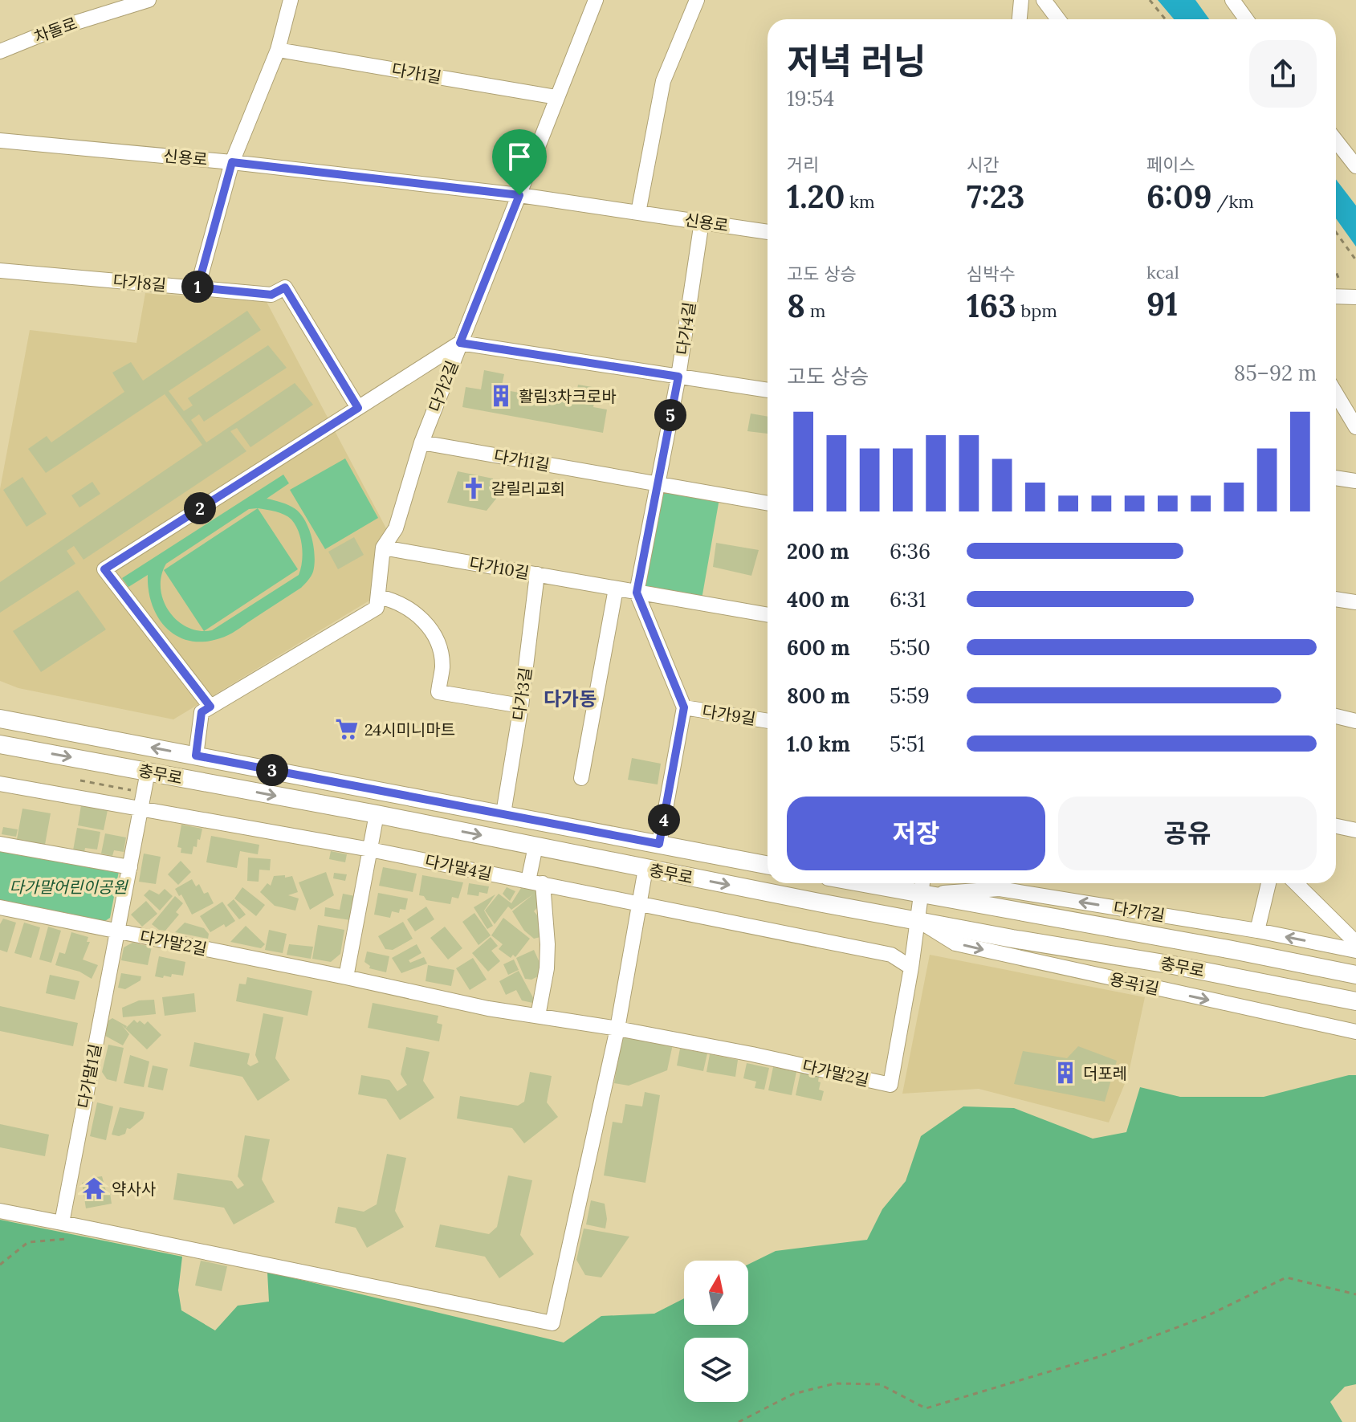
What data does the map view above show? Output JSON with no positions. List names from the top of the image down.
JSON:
{
  "streets": {
    "main road": ["충무로"],
    "street": [
      "차돌로",
      "다가1길",
      "신용로",
      "다가8길",
      "다가4길",
      "다가2길",
      "다가11길",
      "다가10길",
      "다가3길",
      "다가9길",
      "다가말4길",
      "다가7길",
      "다가말2길",
      "용곡1길",
      "다가말1길"
    ]
  },
  "crossings": [
    ["다가1길", "다가2길"],
    ["신용로", "다가4길"],
    ["신용로", "다가2길"],
    ["다가4길", "다가11길"],
    ["다가4길", "다가10길"],
    ["다가2길", "다가11길"],
    ["다가2길", "다가10길"],
    ["다가10길", "다가3길"],
    ["다가3길", "충무로"],
    ["충무로", "다가7길"],
    ["충무로", "다가말2길"],
    ["충무로", "용곡1길"],
    ["충무로", "다가말1길"],
    ["다가말4길", "다가말2길"],
    ["다가말4길", "다가말1길"],
    ["다가7길", "다가말2길"],
    ["다가말2길", "용곡1길"],
    ["다가말2길", "다가말1길"]
  ],
  "one_way": ["다가7길", "용곡1길"],
  "districts": ["다가동"],
  "parks": ["다가말어린이공원"],
  "places": {
    "building": ["활림3차크로바", "더포레"],
    "church": ["갈릴리교회"],
    "supermarket": ["24시미니마트"],
    "temple": ["약사사"]
  },
  "north": "top",
  "page": {
    "heading": ["저녁 러닝", "19:54"],
    "stats": [
      ["거리", "1.20 km"],
      ["시간", "7:23"],
      ["페이스", "6:09 /km"],
      ["고도 상승", "8 m"],
      ["심박수", "163 bpm"],
      ["kcal", "91"]
    ],
    "pins": [
      "1",
      "5",
      "2",
      "3",
      "4"
    ],
    "chart": ["고도 상승", "85–92 m"],
    "list": [
      {
        "name": "200 m",
        "note": "6:36"
      },
      {
        "name": "400 m",
        "note": "6:31"
      },
      {
        "name": "600 m",
        "note": "5:50"
      },
      {
        "name": "800 m",
        "note": "5:59"
      },
      {
        "name": "1.0 km",
        "note": "5:51"
      }
    ],
    "buttons": ["저장", "공유"]
  }
}
